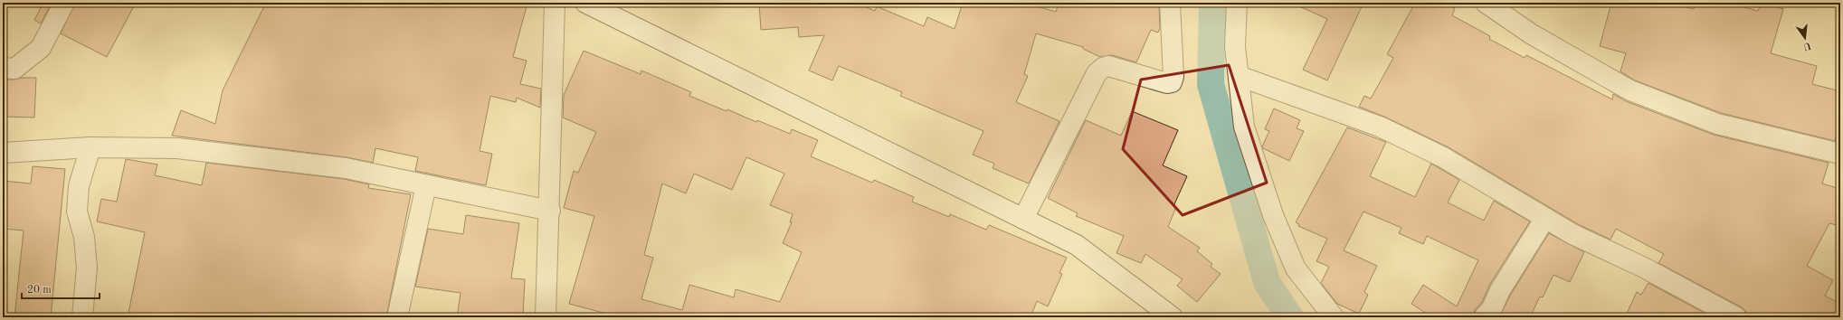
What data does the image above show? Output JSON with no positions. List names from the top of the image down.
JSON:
{
  "scale_bar": "20 m",
  "north": "bottom"
}
